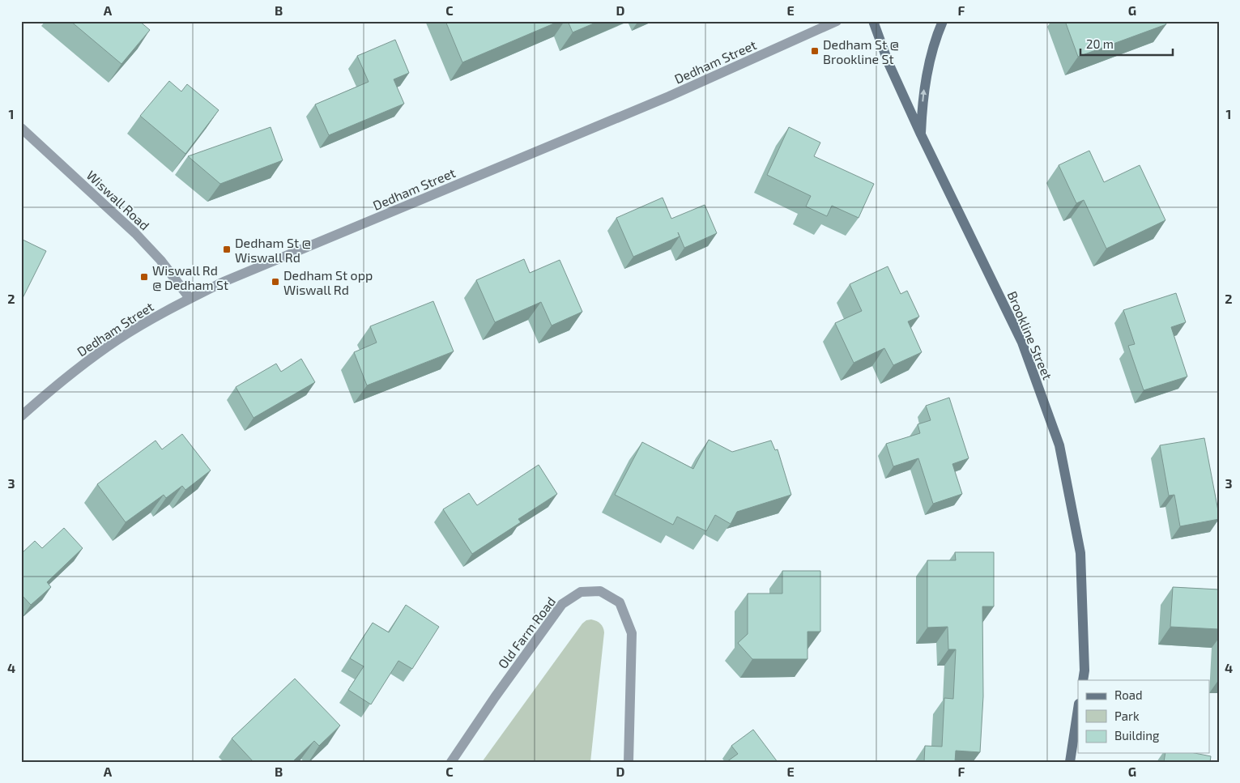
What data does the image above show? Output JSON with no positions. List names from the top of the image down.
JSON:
{
  "streets": {
    "main road": ["Brookline Street"],
    "street": ["Dedham Street", "Wiswall Road", "Old Farm Road"]
  },
  "crossings": [
    ["Dedham Street", "Wiswall Road"]
  ],
  "places": {
    "transit": [
      "Dedham St @ Brookline St",
      "Dedham St @ Wiswall Rd",
      "Wiswall Rd @ Dedham St",
      "Dedham St opp Wiswall Rd"
    ]
  },
  "legend": ["Road", "Park", "Building"],
  "scale_bar": "20 m",
  "grid": {
    "columns": [
      "A",
      "B",
      "C",
      "D",
      "E",
      "F",
      "G"
    ],
    "rows": [
      "1",
      "2",
      "3",
      "4"
    ]
  }
}
